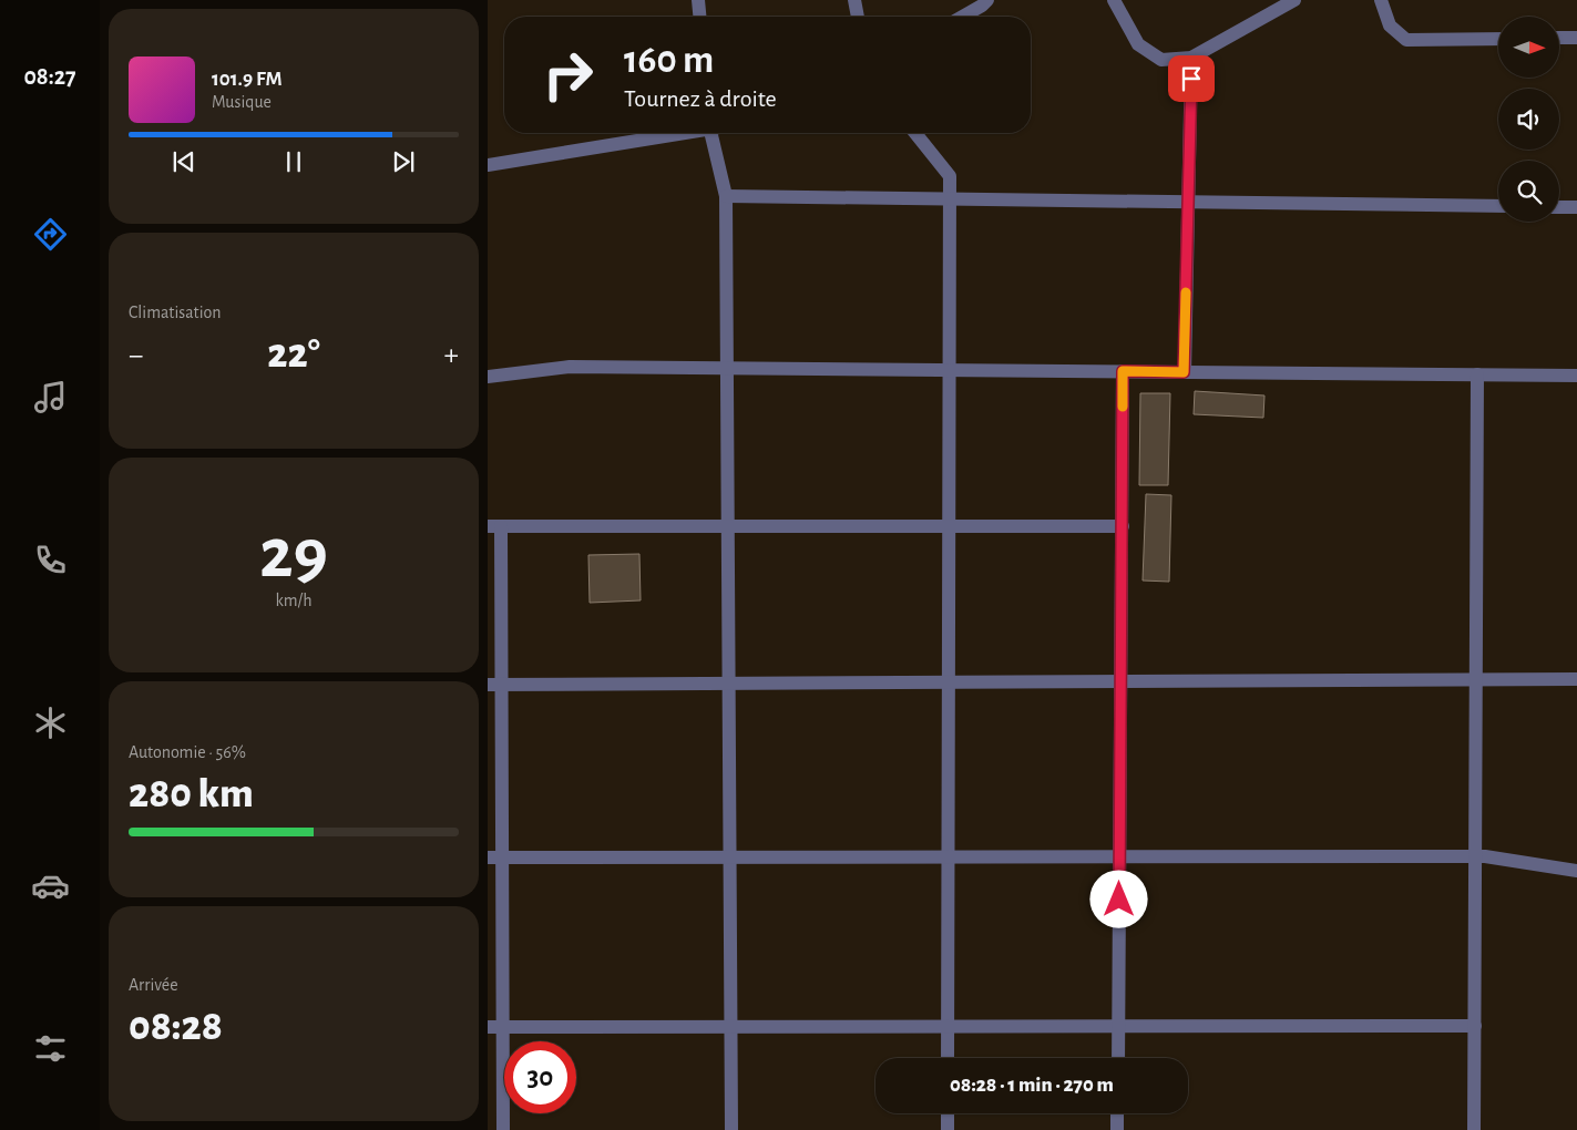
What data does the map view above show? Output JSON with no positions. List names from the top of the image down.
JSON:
{
  "north": "right",
  "page": {
    "tabs": "08:27",
    "turn": ["160 m", "Tournez à droite"],
    "song": ["101.9 FM", "Musique"],
    "tile": [
      "Climatisation",
      ["29", "km/h"],
      ["Autonomie · 56%", "280 km"],
      ["Arrivée", "08:28"]
    ],
    "heat": ["−", "22°", "+"],
    "limit": "30",
    "trip": "08:28 · 1 min · 270 m"
  }
}
